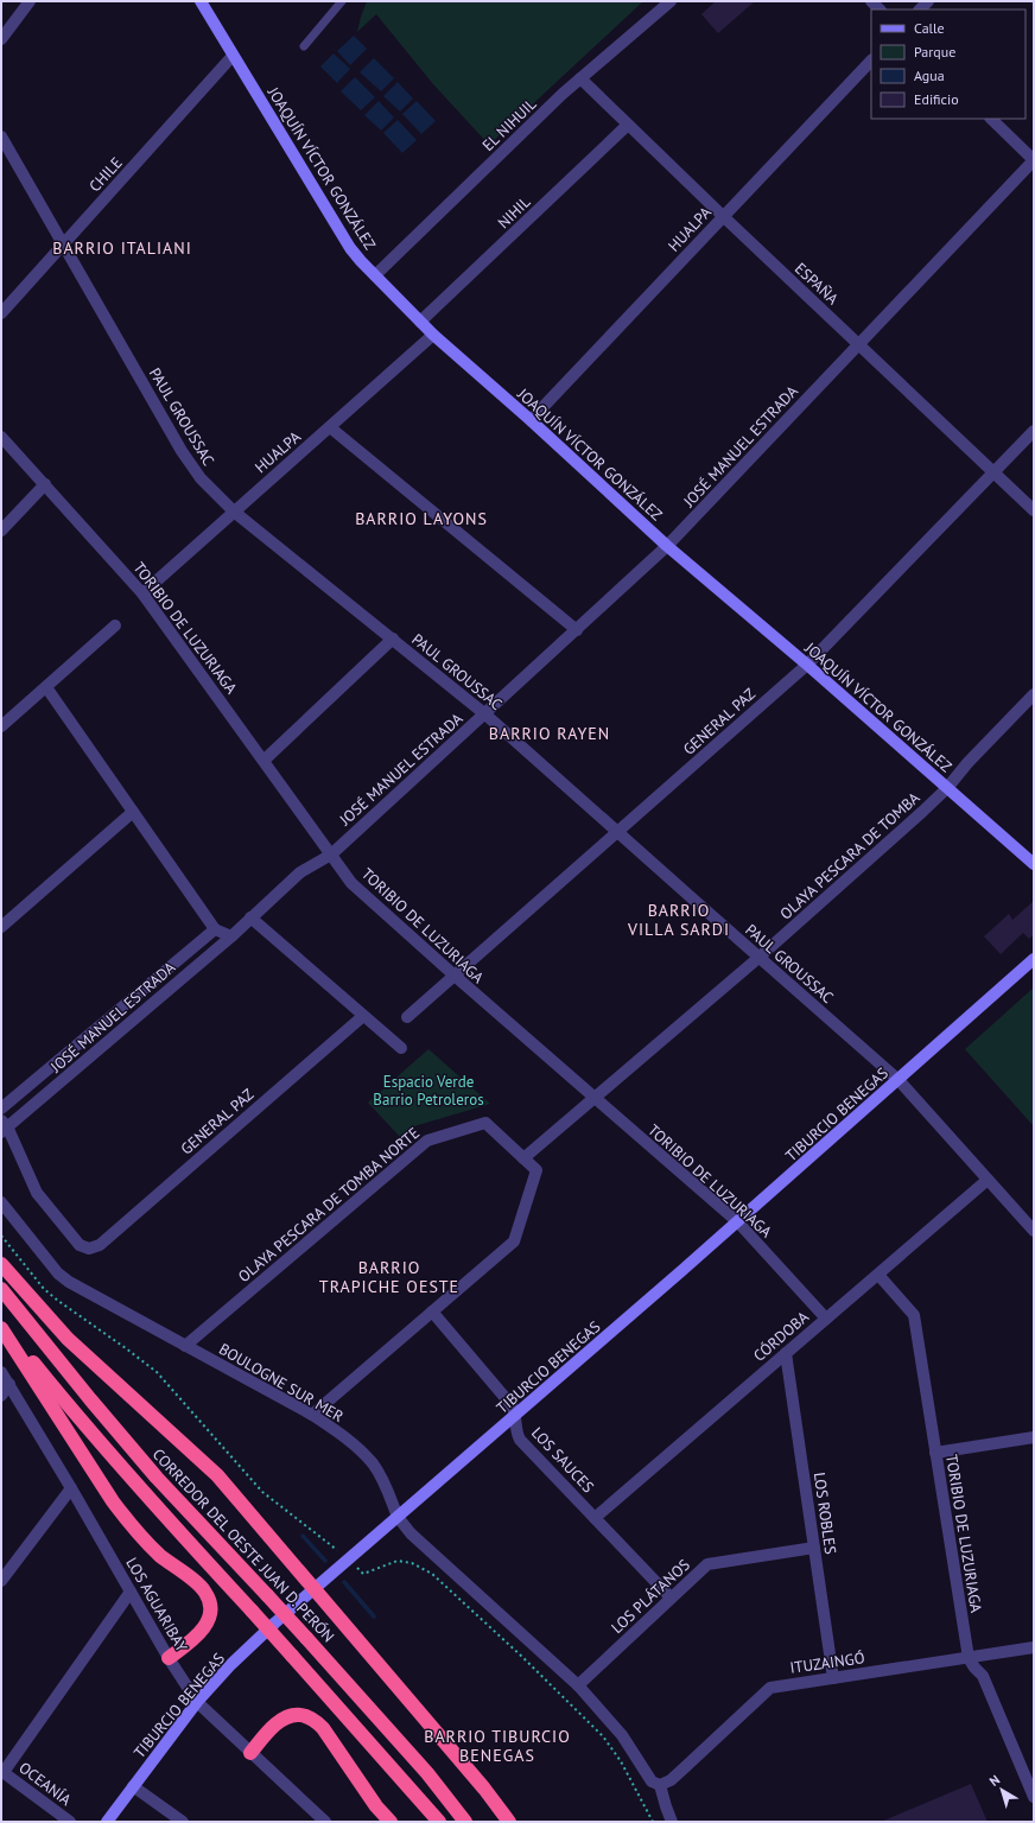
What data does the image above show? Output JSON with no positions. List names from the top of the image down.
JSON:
{
  "streets": {
    "highway": ["CORREDOR DEL OESTE JUAN D. PERÓN"],
    "main road": ["JOAQUÍN VÍCTOR GONZÁLEZ", "TIBURCIO BENEGAS"],
    "street": [
      "EL NIHUIL",
      "CHILE",
      "NIHIL",
      "HUALPA",
      "ESPAÑA",
      "PAUL GROUSSAC",
      "JOSÉ MANUEL ESTRADA",
      "TORIBIO DE LUZURIAGA",
      "GENERAL PAZ",
      "OLAYA PESCARA DE TOMBA",
      "OLAYA PESCARA DE TOMBA NORTE",
      "CÓRDOBA",
      "BOULOGNE SUR MER",
      "LOS SAUCES",
      "LOS ROBLES",
      "LOS PLÁTANOS",
      "LOS AGUARIBAY",
      "ITUZAINGÓ",
      "OCEANÍA"
    ]
  },
  "crossings": [
    ["EL NIHUIL", "JOAQUÍN VÍCTOR GONZÁLEZ"],
    ["EL NIHUIL", "ESPAÑA"],
    ["JOAQUÍN VÍCTOR GONZÁLEZ", "CHILE"],
    ["JOAQUÍN VÍCTOR GONZÁLEZ", "NIHIL"],
    ["JOAQUÍN VÍCTOR GONZÁLEZ", "HUALPA"],
    ["JOAQUÍN VÍCTOR GONZÁLEZ", "JOSÉ MANUEL ESTRADA"],
    ["JOAQUÍN VÍCTOR GONZÁLEZ", "GENERAL PAZ"],
    ["JOAQUÍN VÍCTOR GONZÁLEZ", "OLAYA PESCARA DE TOMBA"],
    ["CHILE", "PAUL GROUSSAC"],
    ["NIHIL", "ESPAÑA"],
    ["HUALPA", "ESPAÑA"],
    ["HUALPA", "PAUL GROUSSAC"],
    ["HUALPA", "TORIBIO DE LUZURIAGA"],
    ["ESPAÑA", "JOSÉ MANUEL ESTRADA"],
    ["ESPAÑA", "GENERAL PAZ"],
    ["PAUL GROUSSAC", "JOSÉ MANUEL ESTRADA"],
    ["PAUL GROUSSAC", "GENERAL PAZ"],
    ["PAUL GROUSSAC", "OLAYA PESCARA DE TOMBA"],
    ["PAUL GROUSSAC", "TIBURCIO BENEGAS"],
    ["PAUL GROUSSAC", "CÓRDOBA"],
    ["JOSÉ MANUEL ESTRADA", "TORIBIO DE LUZURIAGA"],
    ["JOSÉ MANUEL ESTRADA", "GENERAL PAZ"],
    ["TORIBIO DE LUZURIAGA", "GENERAL PAZ"],
    ["TORIBIO DE LUZURIAGA", "OLAYA PESCARA DE TOMBA"],
    ["TORIBIO DE LUZURIAGA", "TIBURCIO BENEGAS"],
    ["TORIBIO DE LUZURIAGA", "CÓRDOBA"],
    ["TORIBIO DE LUZURIAGA", "ITUZAINGÓ"],
    ["OLAYA PESCARA DE TOMBA", "OLAYA PESCARA DE TOMBA NORTE"],
    ["TIBURCIO BENEGAS", "BOULOGNE SUR MER"],
    ["TIBURCIO BENEGAS", "LOS SAUCES"],
    ["TIBURCIO BENEGAS", "LOS AGUARIBAY"],
    ["OLAYA PESCARA DE TOMBA NORTE", "BOULOGNE SUR MER"],
    ["CÓRDOBA", "LOS SAUCES"],
    ["CÓRDOBA", "LOS ROBLES"],
    ["BOULOGNE SUR MER", "LOS PLÁTANOS"],
    ["BOULOGNE SUR MER", "ITUZAINGÓ"],
    ["LOS SAUCES", "LOS PLÁTANOS"],
    ["LOS ROBLES", "LOS PLÁTANOS"],
    ["LOS ROBLES", "ITUZAINGÓ"]
  ],
  "districts": [
    "BARRIO ITALIANI",
    "BARRIO LAYONS",
    "BARRIO RAYEN",
    "BARRIO VILLA SARDI",
    "BARRIO TRAPICHE OESTE",
    "BARRIO TIBURCIO BENEGAS"
  ],
  "parks": ["Espacio Verde Barrio Petroleros"],
  "legend": [
    "Calle",
    "Parque",
    "Agua",
    "Edificio"
  ],
  "north": "top left"
}
